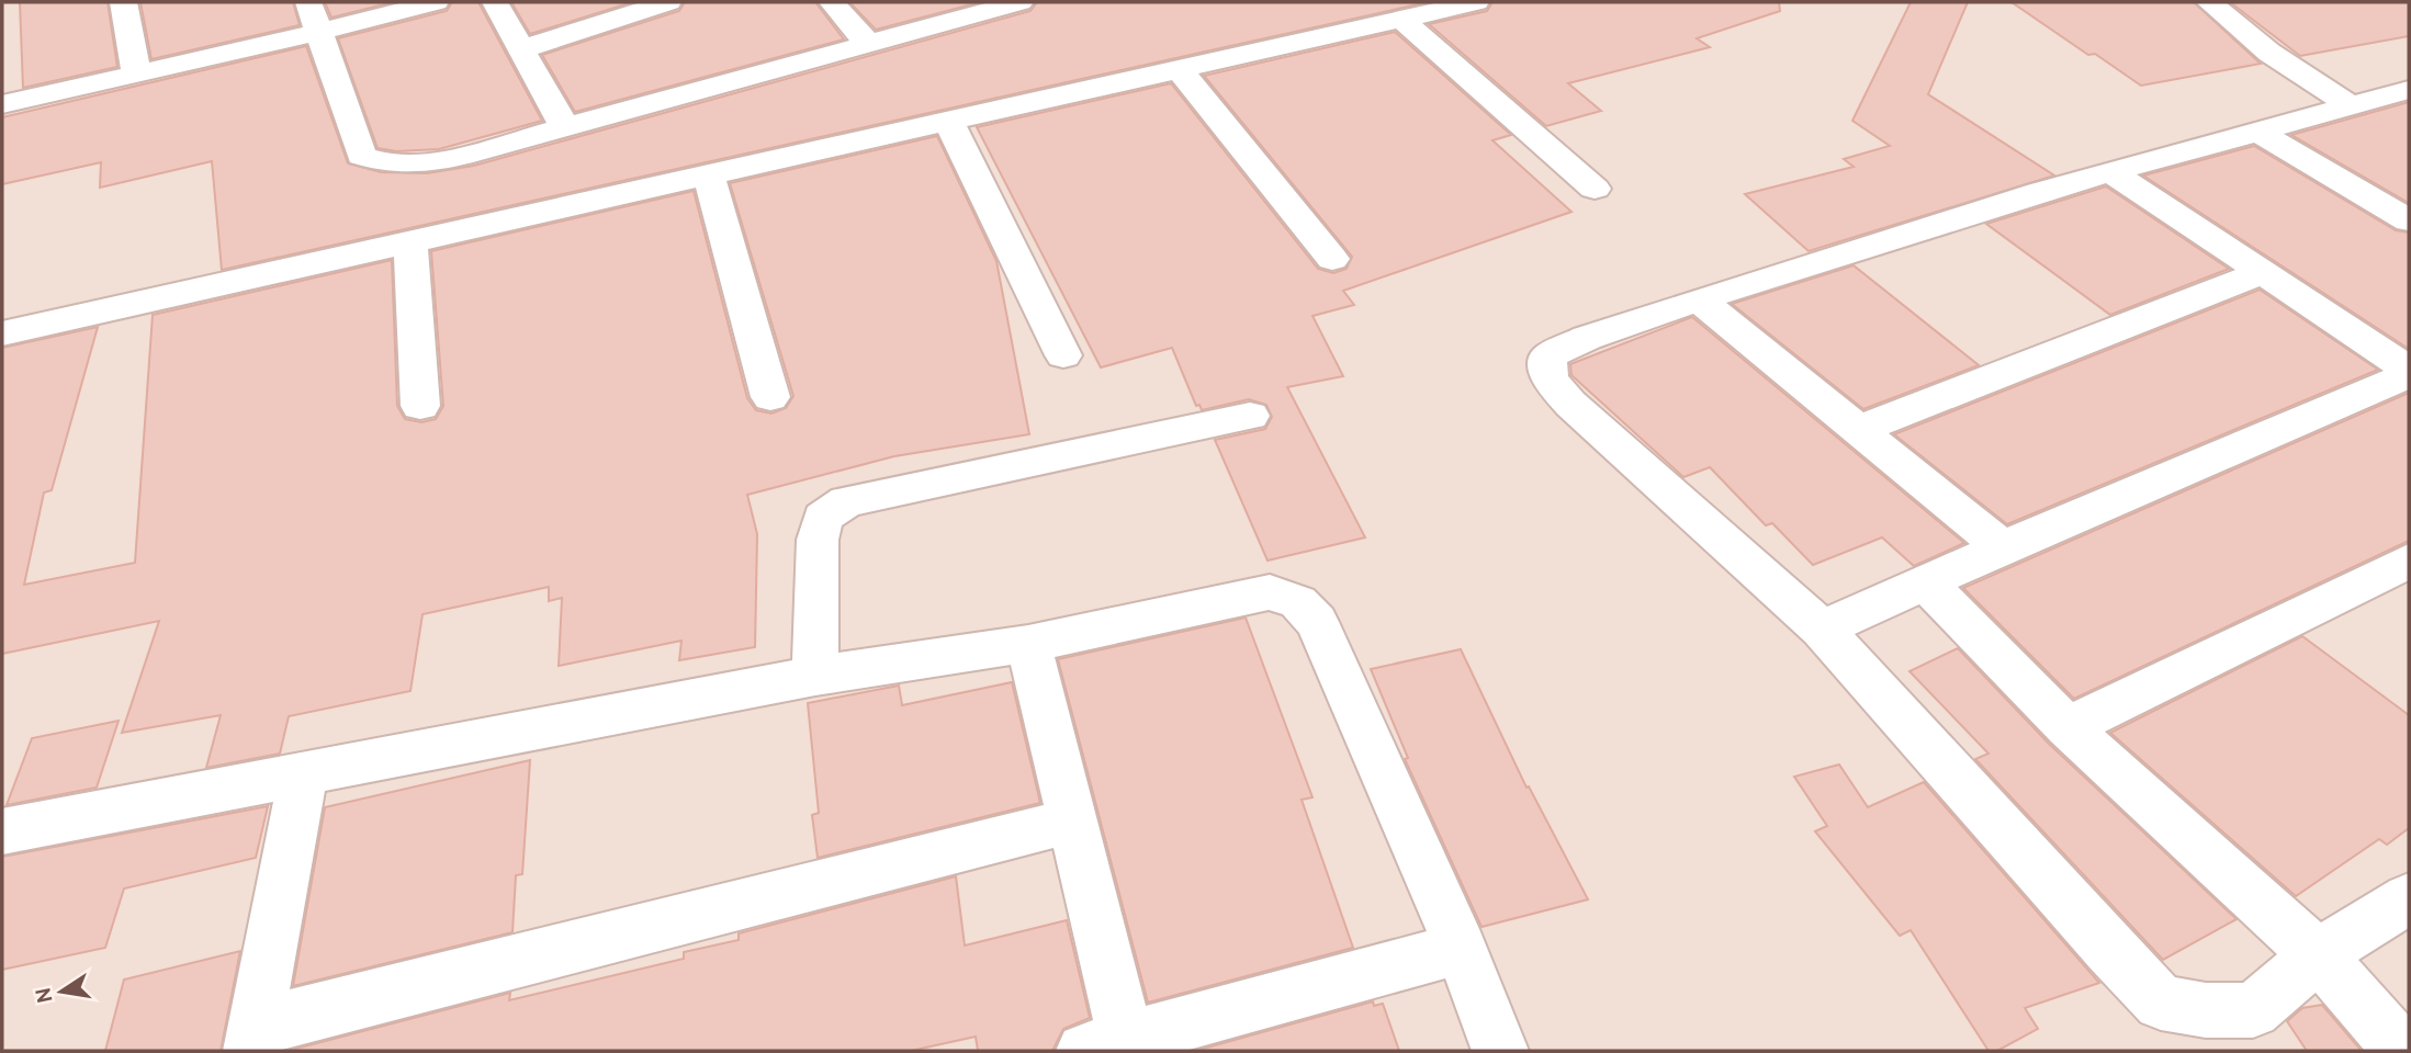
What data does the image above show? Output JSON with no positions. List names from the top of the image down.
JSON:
{
  "north": "left"
}
